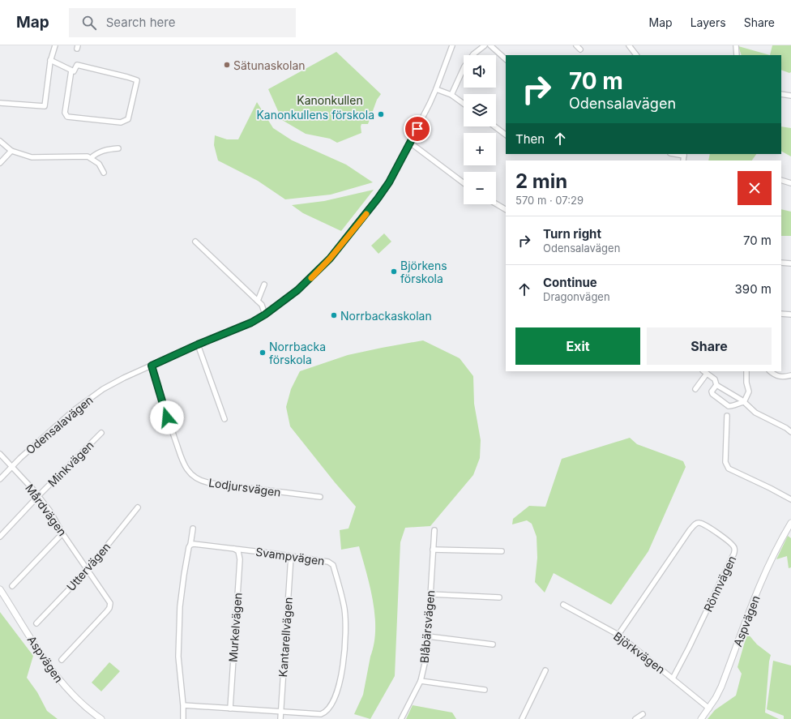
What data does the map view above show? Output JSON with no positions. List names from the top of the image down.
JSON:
{
  "streets": {
    "street": [
      "Odensalavägen",
      "Minkvägen",
      "Lodjursvägen",
      "Mårdvägen",
      "Svampvägen",
      "Uttervägen",
      "Rönnvägen",
      "Aspvägen",
      "Blåbärsvägen",
      "Murkelvägen",
      "Kantarellvägen",
      "Björkvägen"
    ]
  },
  "crossings": [
    ["Odensalavägen", "Lodjursvägen"],
    ["Odensalavägen", "Mårdvägen"],
    ["Minkvägen", "Mårdvägen"],
    ["Mårdvägen", "Uttervägen"],
    ["Svampvägen", "Murkelvägen"],
    ["Svampvägen", "Kantarellvägen"],
    ["Rönnvägen", "Björkvägen"],
    ["Aspvägen", "Björkvägen"]
  ],
  "parks": ["Kanonkullen"],
  "places": [
    "Sätunaskolan",
    "Kanonkullens förskola",
    "Björkens förskola",
    "Norrbackaskolan",
    "Norrbacka förskola"
  ],
  "page": {
    "header": "Map",
    "search": "Search here",
    "nav": ["Map", "Layers", "Share"],
    "map_buttons": ["+", "−"],
    "turn": ["70 m", "Odensalavägen"],
    "then": "Then",
    "heading": ["2 min", "570 m · 07:29"],
    "list": [
      {
        "name": "Turn right",
        "note": "Odensalavägen",
        "value": "70 m"
      },
      {
        "name": "Continue",
        "note": "Dragonvägen",
        "value": "390 m"
      }
    ],
    "buttons": ["Exit", "Share"]
  }
}
